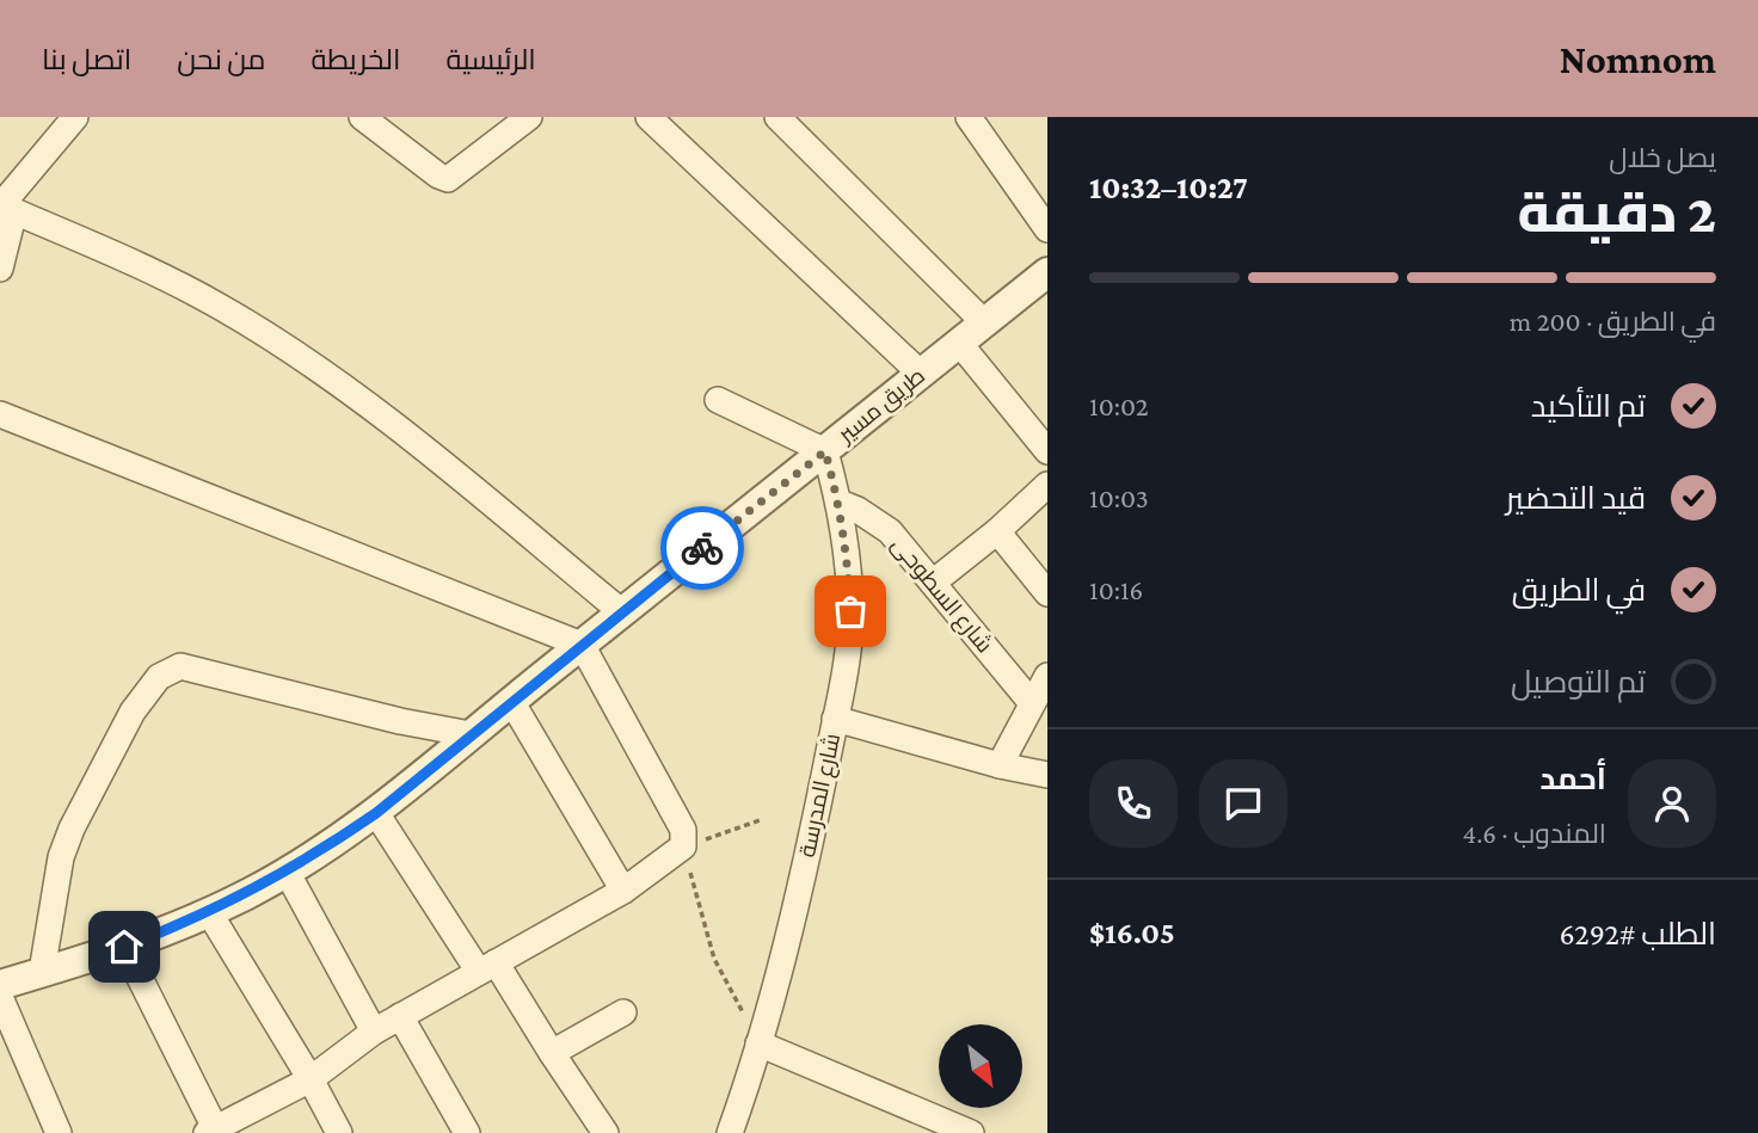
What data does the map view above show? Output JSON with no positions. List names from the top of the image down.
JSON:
{
  "streets": {
    "street": ["طريق مسير", "شارع السطوحى", "شارع المدرسة"]
  },
  "crossings": [
    ["طريق مسير", "شارع المدرسة"],
    ["شارع السطوحى", "شارع المدرسة"]
  ],
  "north": "bottom right",
  "page": {
    "header": "Nomnom",
    "nav": [
      "الرئيسية",
      "الخريطة",
      "من نحن",
      "اتصل بنا"
    ],
    "heading": ["2 دقيقة", "يصل خلال", "10:27–10:32"],
    "panel": [
      "أحمد",
      "المندوب · 4.6",
      "الطلب #6292",
      "$16.05"
    ],
    "bar": "في الطريق · 200 m",
    "list": [
      ["تم التأكيد", "10:02"],
      ["قيد التحضير", "10:03"],
      ["في الطريق", "10:16"],
      "تم التوصيل"
    ]
  }
}
